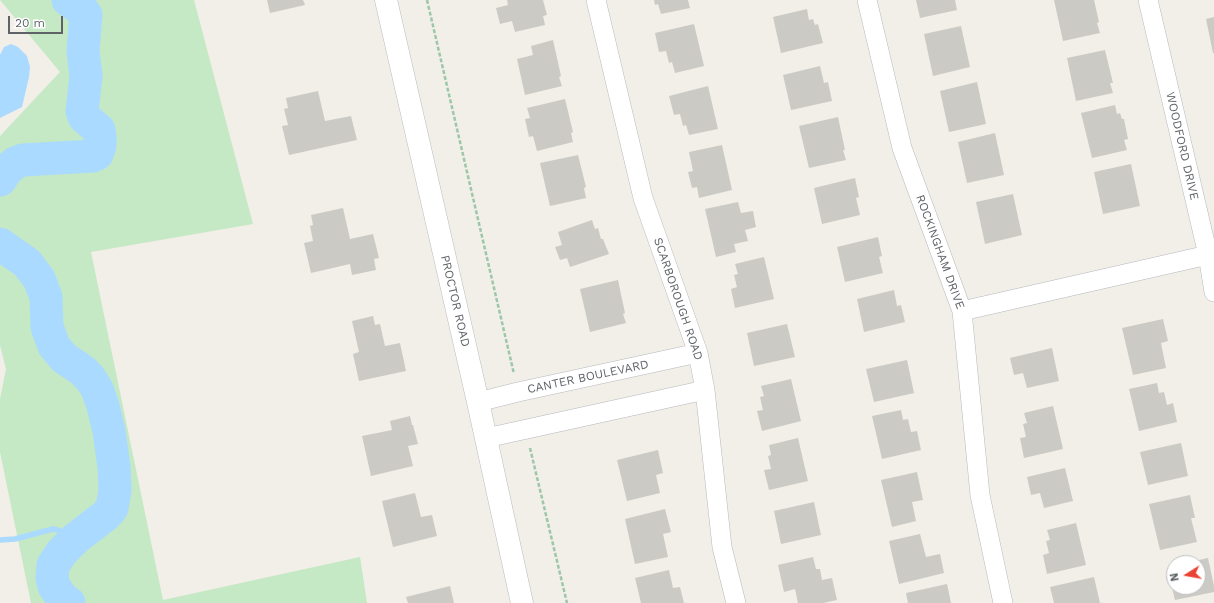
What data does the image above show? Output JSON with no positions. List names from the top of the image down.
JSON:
{
  "streets": {
    "street": [
      "WOODFORD DRIVE",
      "ROCKINGHAM DRIVE",
      "SCARBOROUGH ROAD",
      "PROCTOR ROAD",
      "CANTER BOULEVARD"
    ]
  },
  "crossings": [
    ["SCARBOROUGH ROAD", "CANTER BOULEVARD"],
    ["PROCTOR ROAD", "CANTER BOULEVARD"]
  ],
  "scale_bar": "20 m",
  "north": "left"
}
